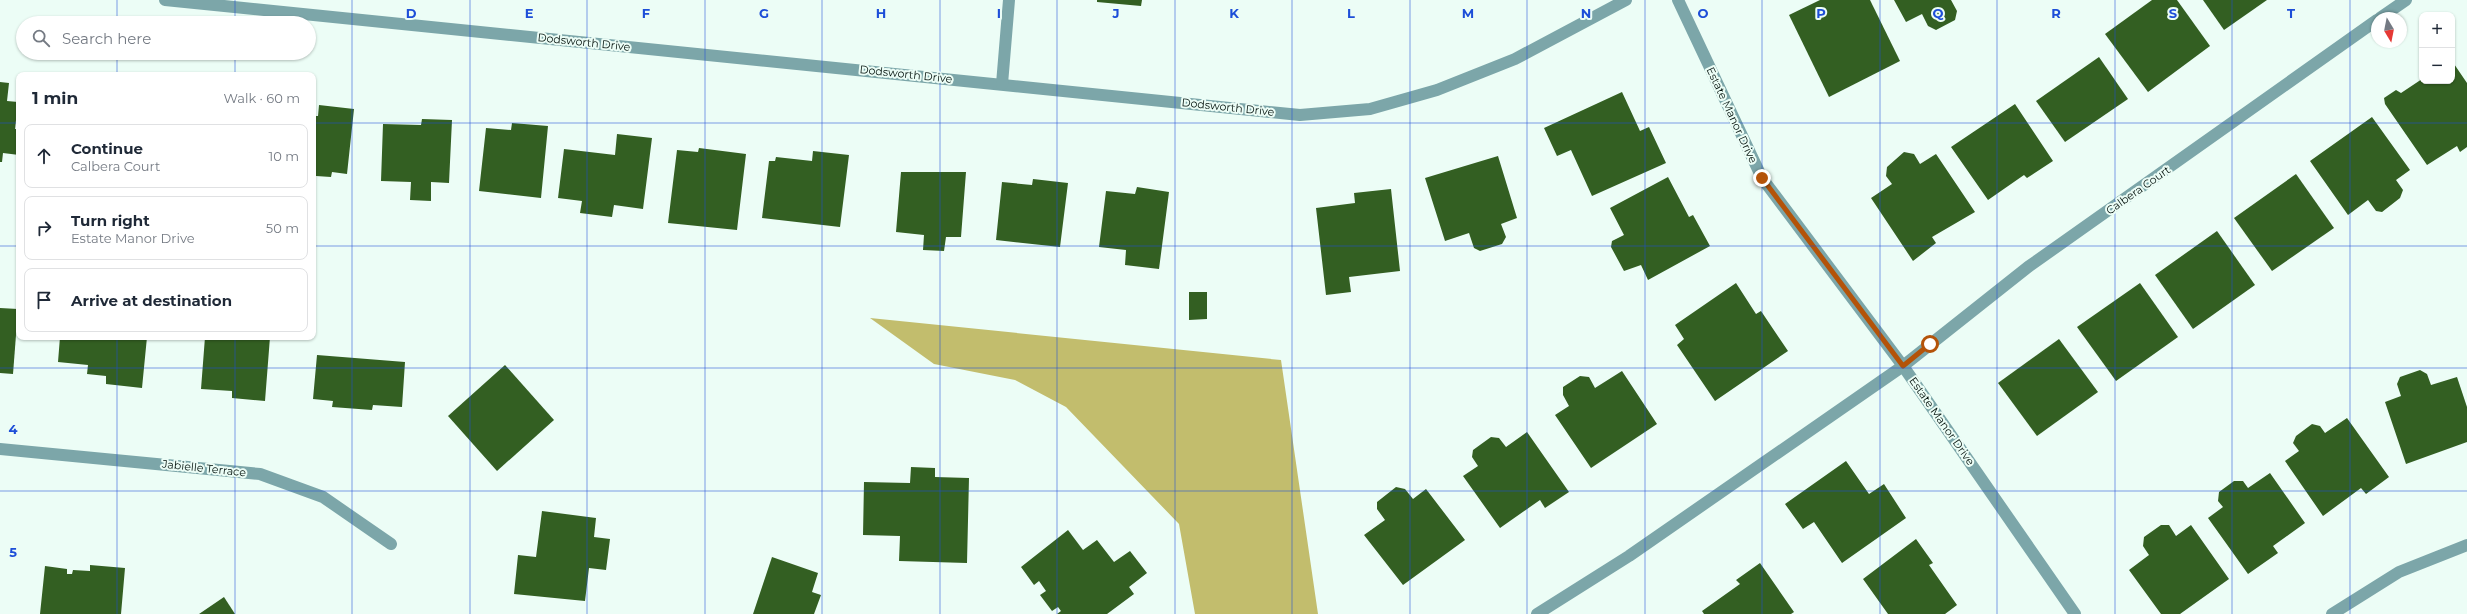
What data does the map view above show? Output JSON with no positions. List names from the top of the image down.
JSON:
{
  "streets": {
    "street": [
      "Dodsworth Drive",
      "Estate Manor Drive",
      "Calbera Court",
      "Jabielle Terrace"
    ]
  },
  "crossings": [
    ["Estate Manor Drive", "Calbera Court"]
  ],
  "north": "bottom",
  "page": {
    "map_buttons": ["+", "−"],
    "search": "Search here",
    "heading": ["1 min", "Walk · 60 m"],
    "list": [
      ["Continue", "Calbera Court", "10 m"],
      ["Turn right", "Estate Manor Drive", "50 m"],
      "Arrive at destination"
    ]
  },
  "grid": {
    "columns": [
      "D",
      "E",
      "F",
      "G",
      "H",
      "I",
      "J",
      "K",
      "L",
      "M",
      "N",
      "O",
      "P",
      "Q",
      "R",
      "S",
      "T"
    ],
    "rows": ["4", "5"]
  }
}
